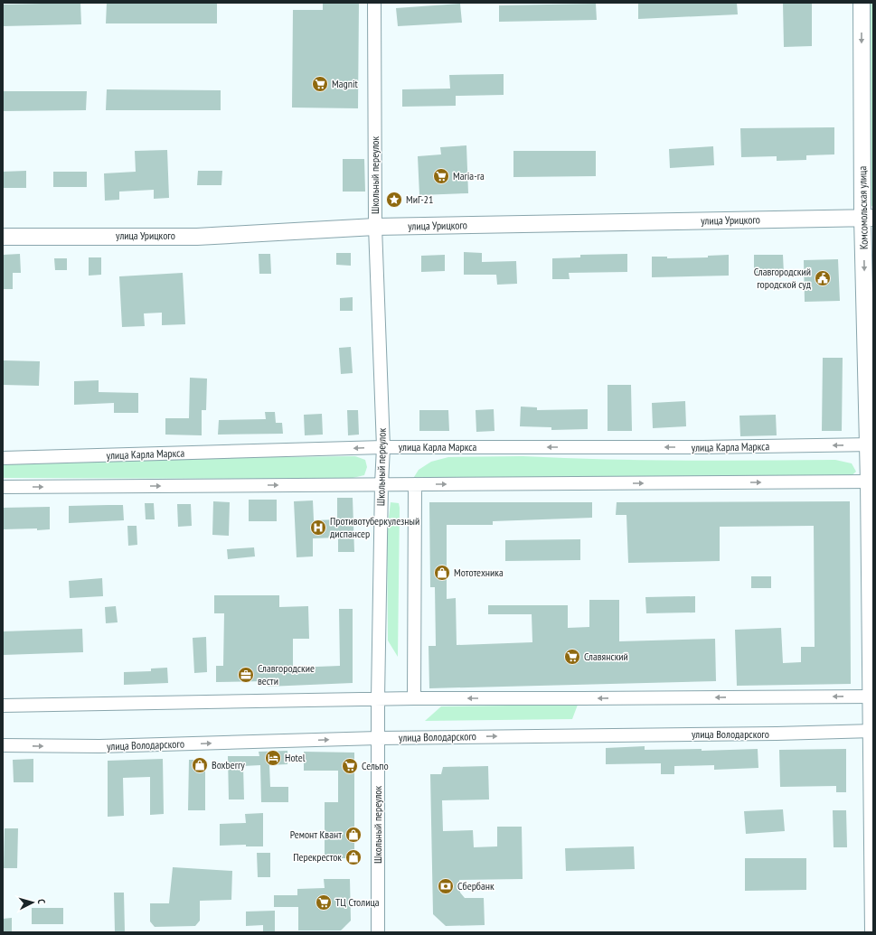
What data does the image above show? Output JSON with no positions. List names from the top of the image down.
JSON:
{
  "streets": {
    "street": [
      "Школьный переулок",
      "Комсомольская улица",
      "улица Урицкого",
      "улица Карла Маркса",
      "улица Володарского"
    ]
  },
  "crossings": [
    ["Школьный переулок", "улица Урицкого"],
    ["Школьный переулок", "улица Карла Маркса"],
    ["Школьный переулок", "улица Володарского"],
    ["Комсомольская улица", "улица Урицкого"],
    ["Комсомольская улица", "улица Карла Маркса"],
    ["Комсомольская улица", "улица Володарского"]
  ],
  "one_way": ["Комсомольская улица"],
  "places": {
    "supermarket": [
      "Magnit",
      "Maria-ra",
      "Славянский",
      "Сельпо",
      "ТЦ Столица"
    ],
    "place": ["МиГ-21"],
    "public building": ["Славгородский городской суд"],
    "hospital": ["Противотуберкулезный диспансер"],
    "shop": [
      "Мототехника",
      "Boxberry",
      "Ремонт Квант",
      "Перекресток"
    ],
    "office": ["Славгородские вести"],
    "hotel": ["Hotel"],
    "bank": ["Сбербанк"]
  },
  "north": "right"
}
